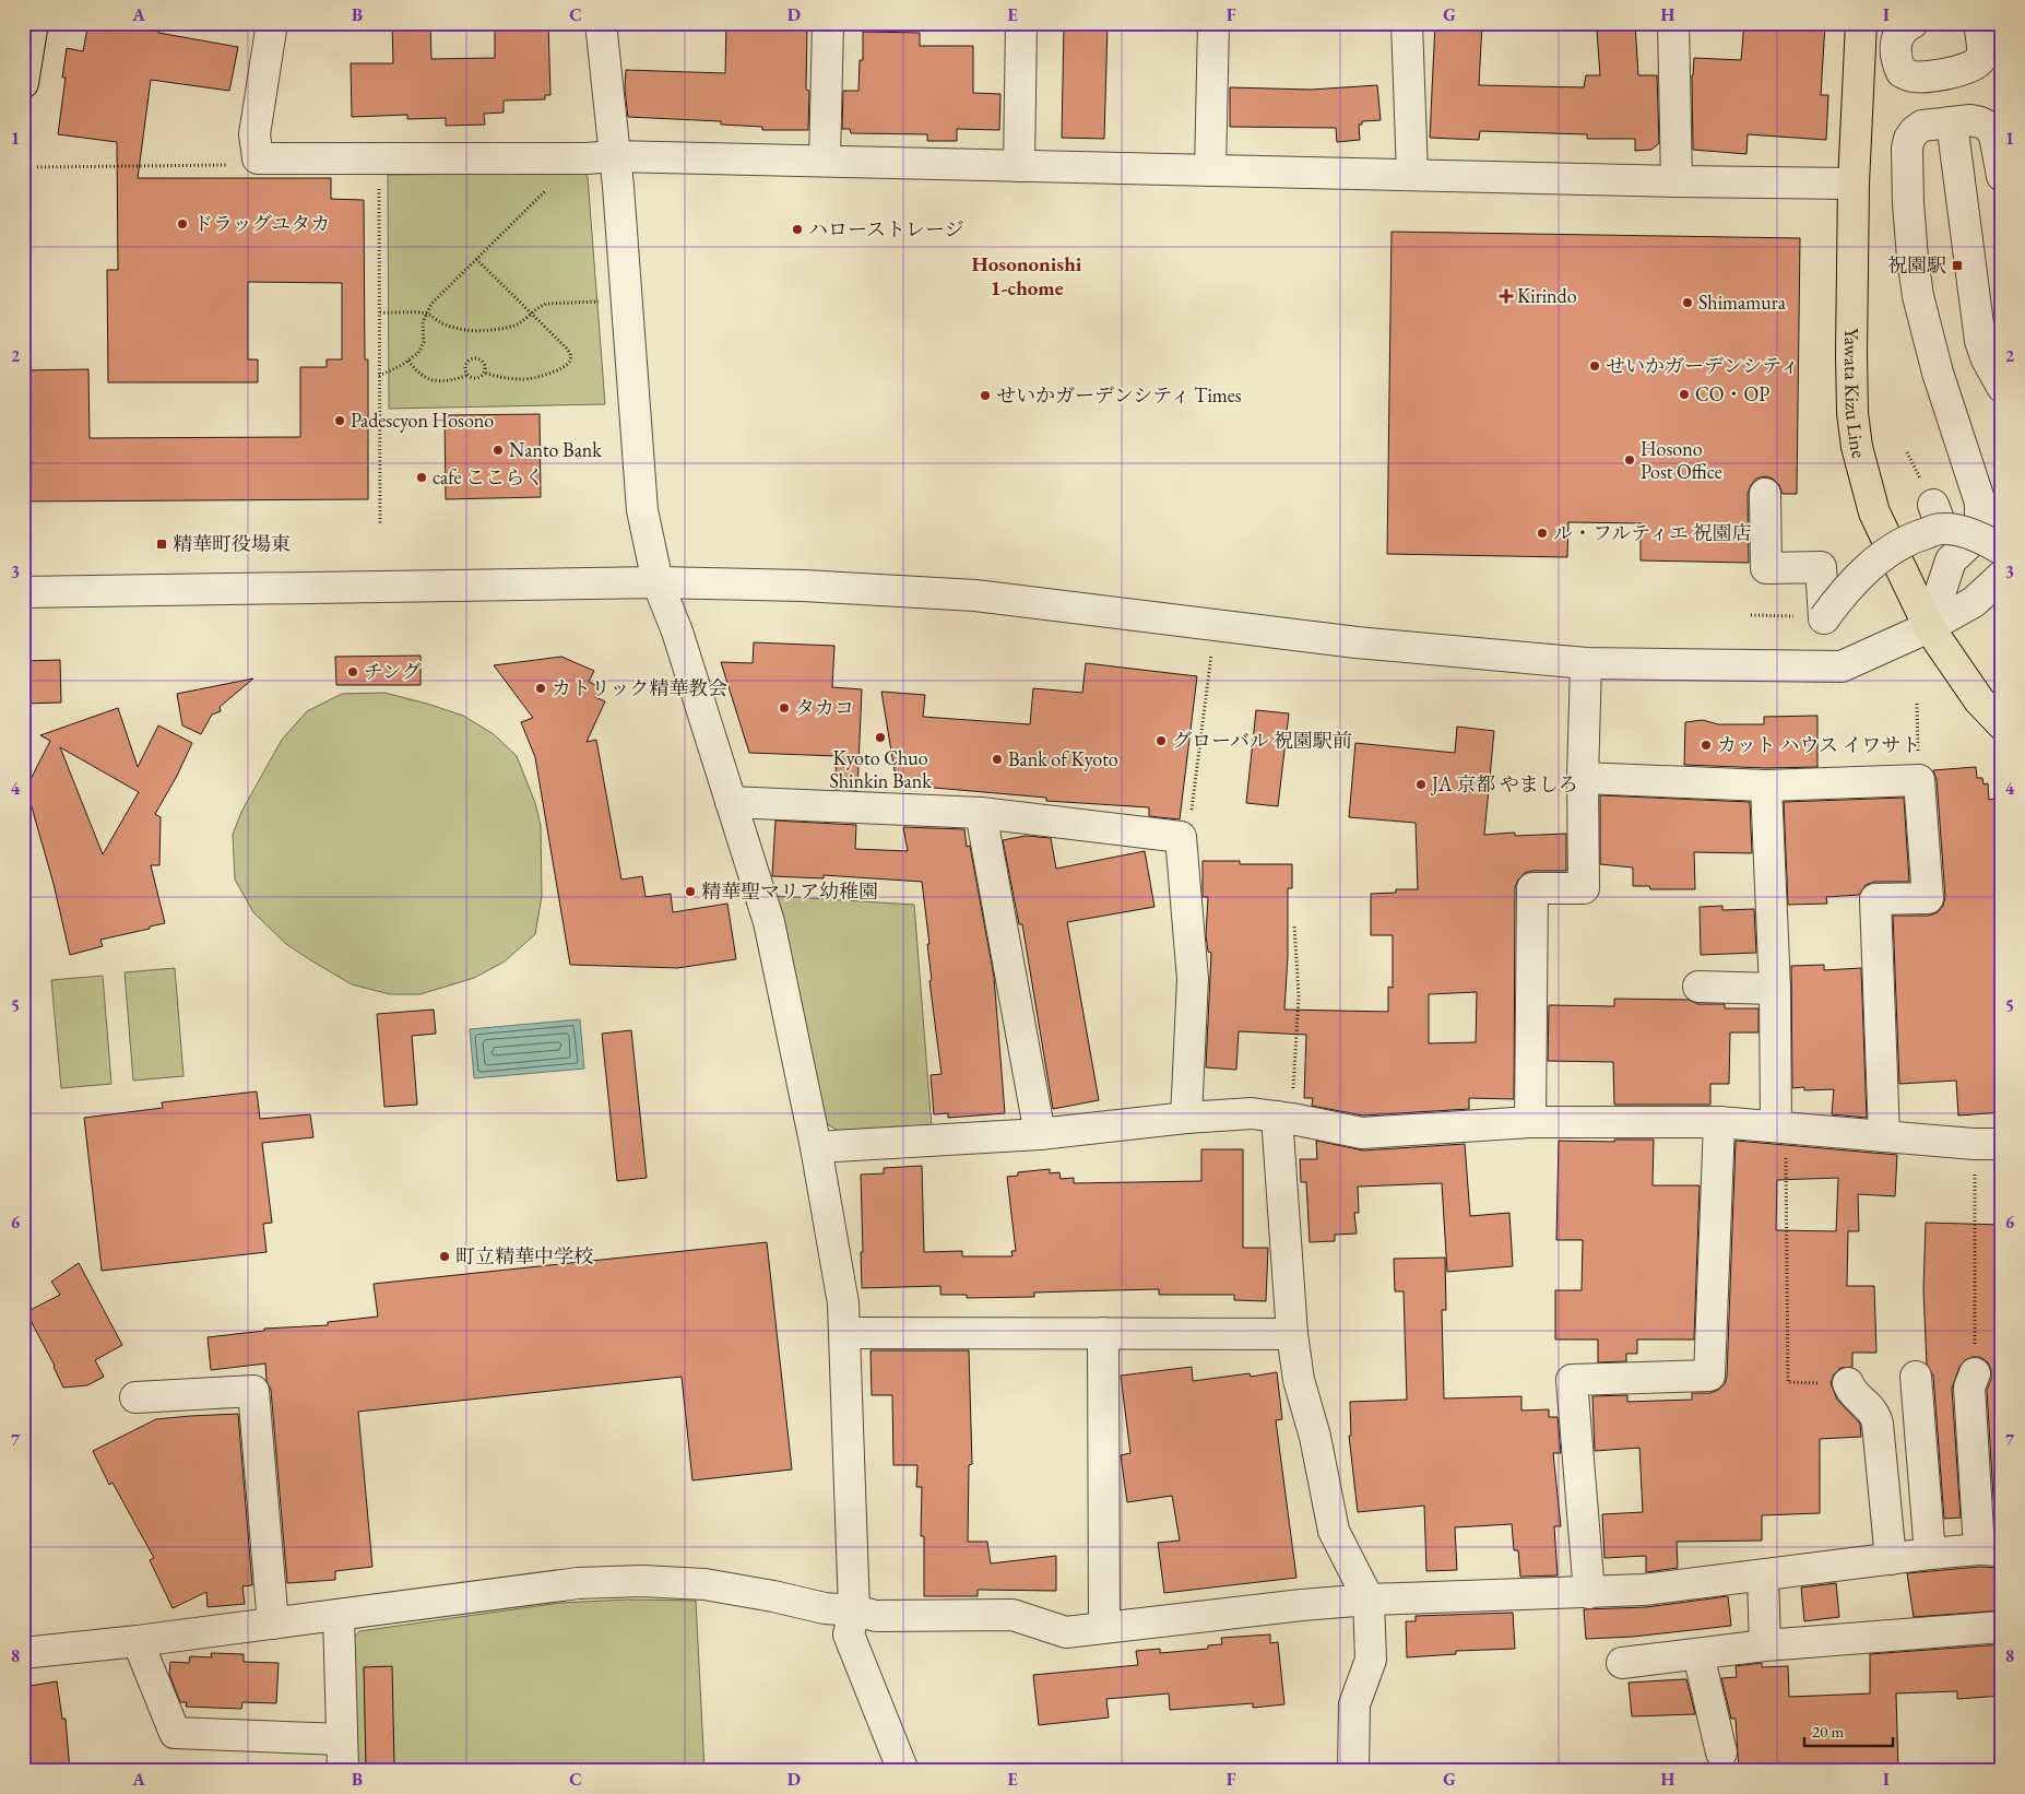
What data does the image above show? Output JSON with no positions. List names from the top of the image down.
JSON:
{
  "streets": {
    "main road": ["Yawata Kizu Line"]
  },
  "districts": ["Hosononishi 1-chome"],
  "places": {
    "other": [
      "ドラッグユタカ",
      "ハローストレージ",
      "Shimamura",
      "せいかガーデンシティ",
      "CO・OP",
      "せいかガーデンシティ Times",
      "Padescyon Hosono",
      "Nanto Bank",
      "Hosono Post Office",
      "cafe ここらく",
      "ル・フルティエ 祝園店",
      "チング",
      "カトリック精華教会",
      "タカコ",
      "Kyoto Chuo Shinkin Bank",
      "グローバル 祝園駅前",
      "カット ハウス イワサト",
      "Bank of Kyoto",
      "JA 京都 やましろ",
      "精華聖マリア幼稚園",
      "町立精華中学校"
    ],
    "transit": ["祝園駅", "精華町役場東"],
    "health": ["Kirindo"]
  },
  "scale_bar": "20 m",
  "grid": {
    "columns": [
      "A",
      "B",
      "C",
      "D",
      "E",
      "F",
      "G",
      "H",
      "I"
    ],
    "rows": [
      "1",
      "2",
      "3",
      "4",
      "5",
      "6",
      "7",
      "8"
    ]
  }
}
